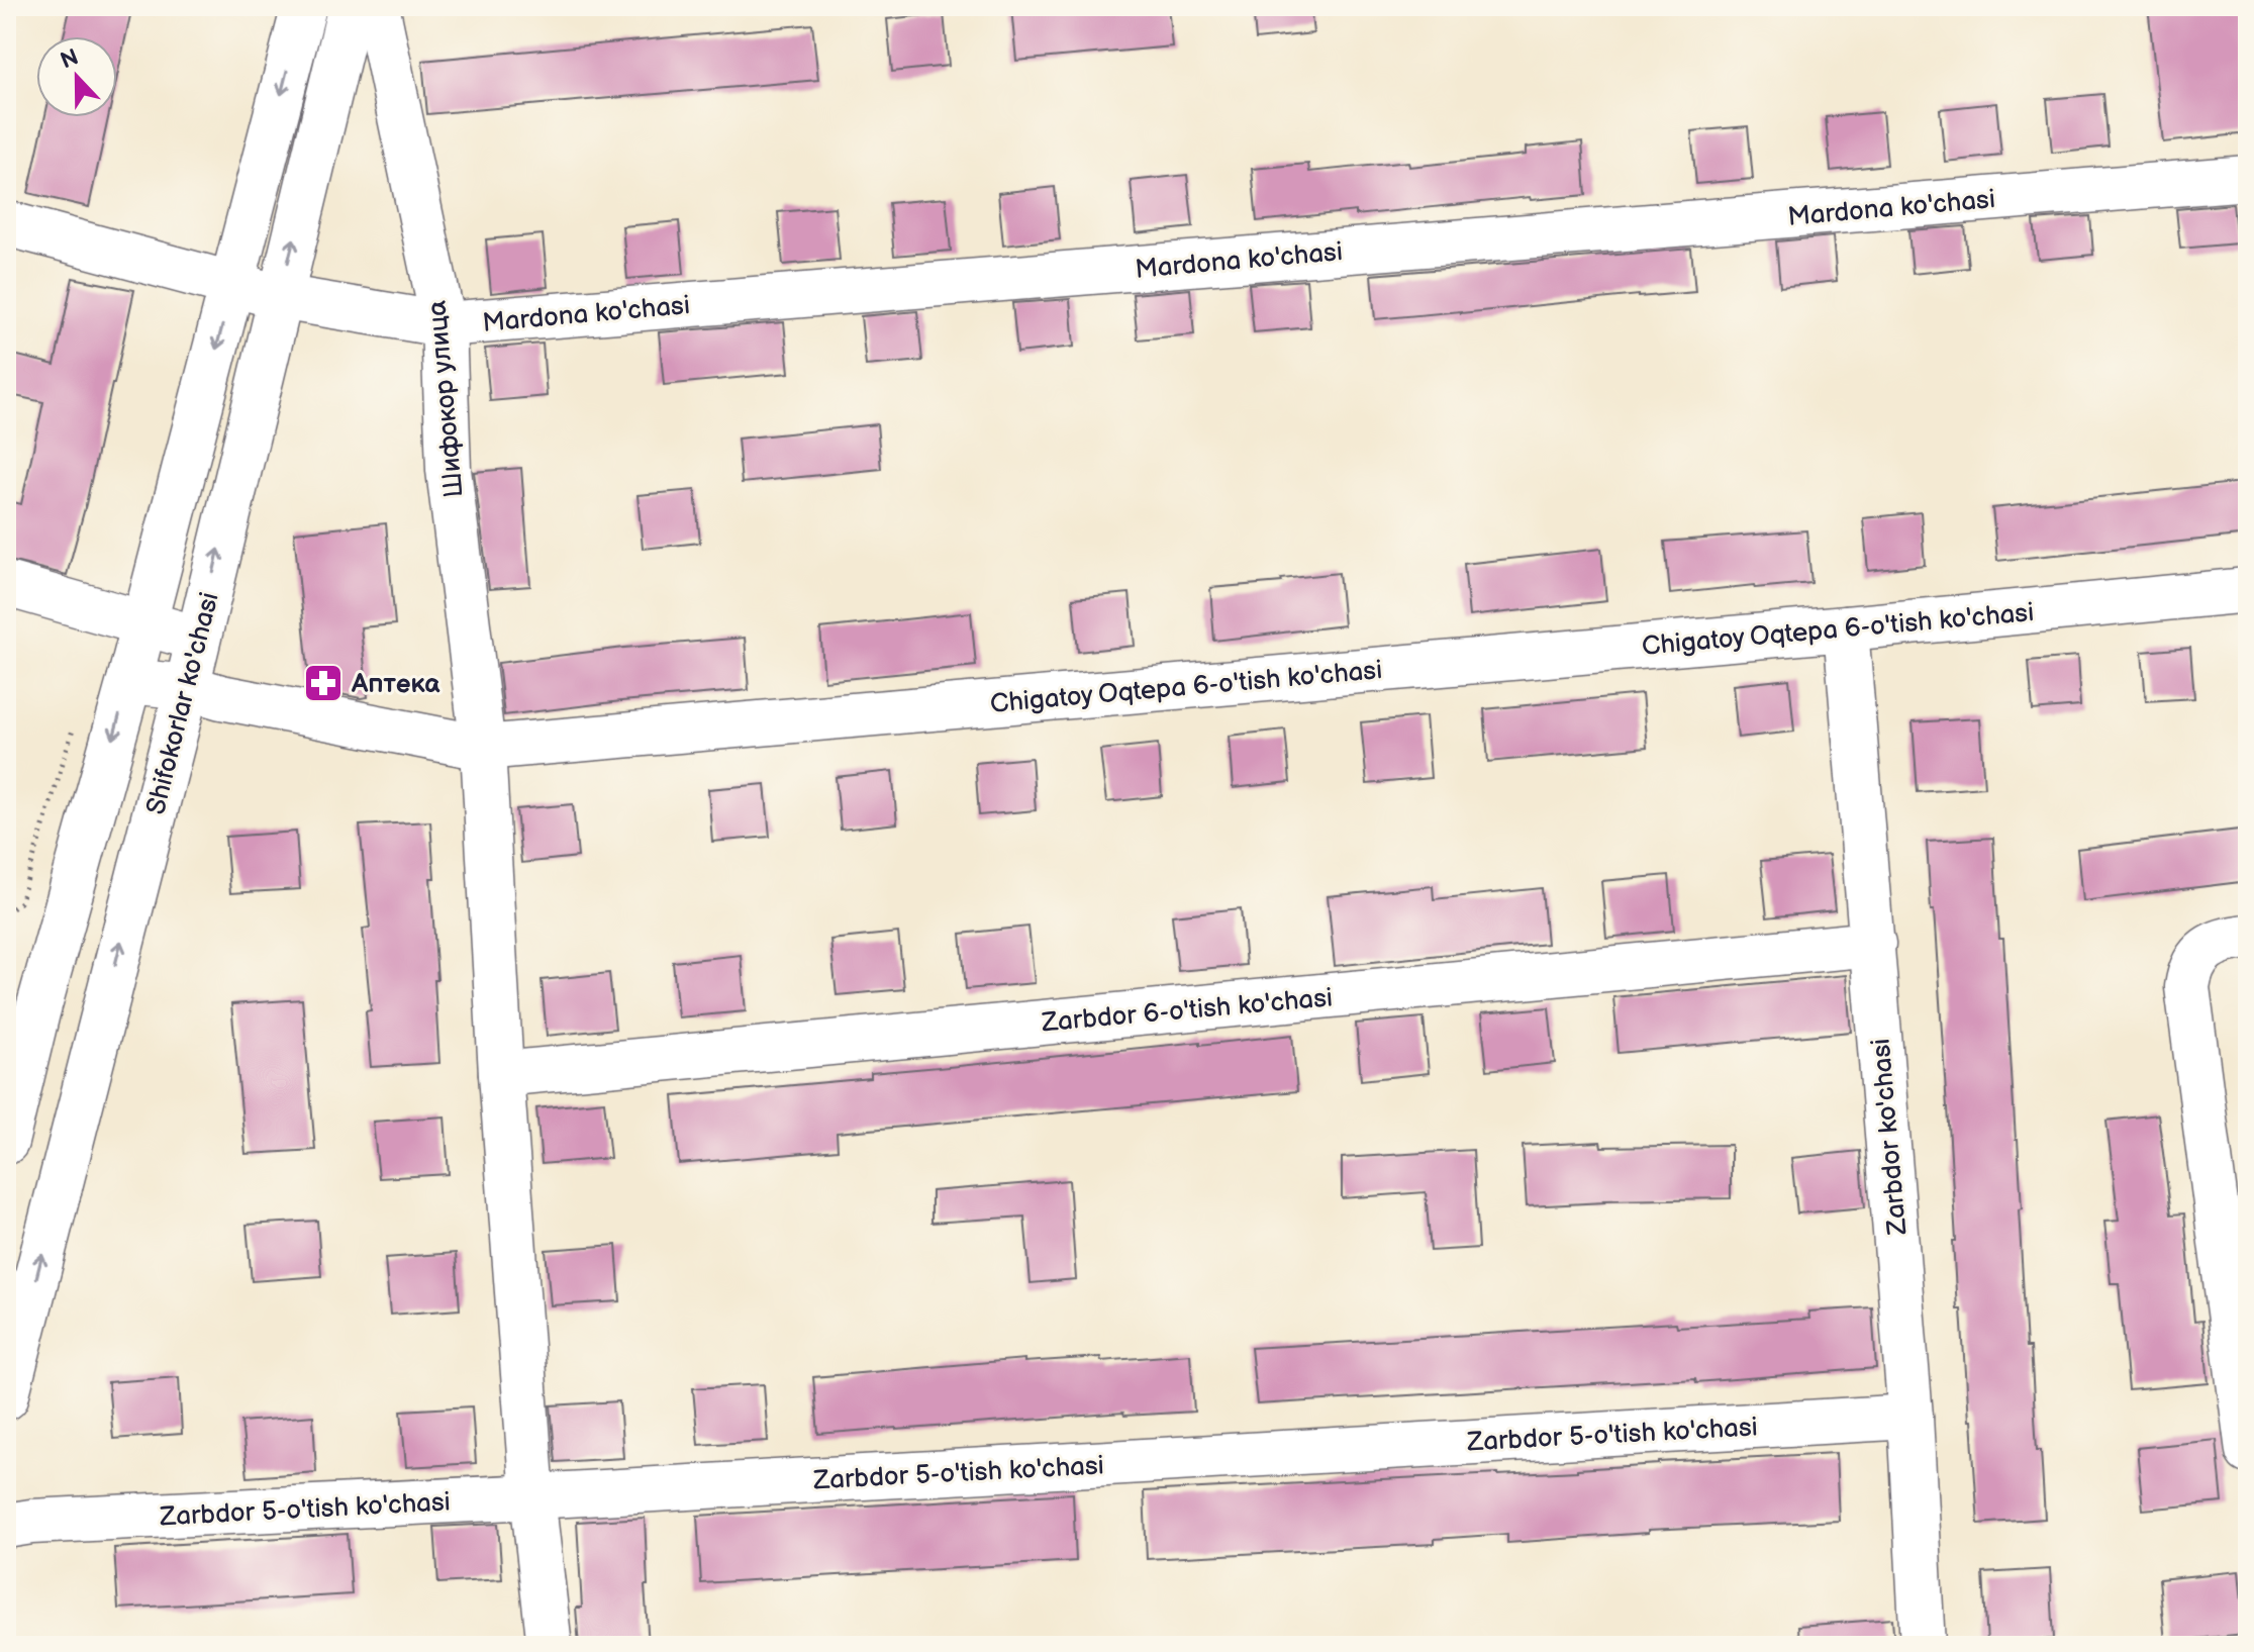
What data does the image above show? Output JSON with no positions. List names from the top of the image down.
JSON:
{
  "streets": {
    "street": [
      "Mardona ko'chasi",
      "Шифокор улица",
      "Chigatoy Oqtepa 6-o'tish ko'chasi",
      "Shifokorlar ko'chasi",
      "Zarbdor 6-o'tish ko'chasi",
      "Zarbdor ko'chasi",
      "Zarbdor 5-o'tish ko'chasi"
    ]
  },
  "crossings": [
    ["Mardona ko'chasi", "Шифокор улица"],
    ["Mardona ko'chasi", "Shifokorlar ko'chasi"],
    ["Шифокор улица", "Chigatoy Oqtepa 6-o'tish ko'chasi"],
    ["Шифокор улица", "Zarbdor 6-o'tish ko'chasi"],
    ["Шифокор улица", "Zarbdor 5-o'tish ko'chasi"],
    ["Chigatoy Oqtepa 6-o'tish ko'chasi", "Shifokorlar ko'chasi"],
    ["Chigatoy Oqtepa 6-o'tish ko'chasi", "Zarbdor ko'chasi"],
    ["Zarbdor 6-o'tish ko'chasi", "Zarbdor ko'chasi"],
    ["Zarbdor ko'chasi", "Zarbdor 5-o'tish ko'chasi"]
  ],
  "places": {
    "pharmacy": ["Аптека"]
  },
  "north": "top"
}
